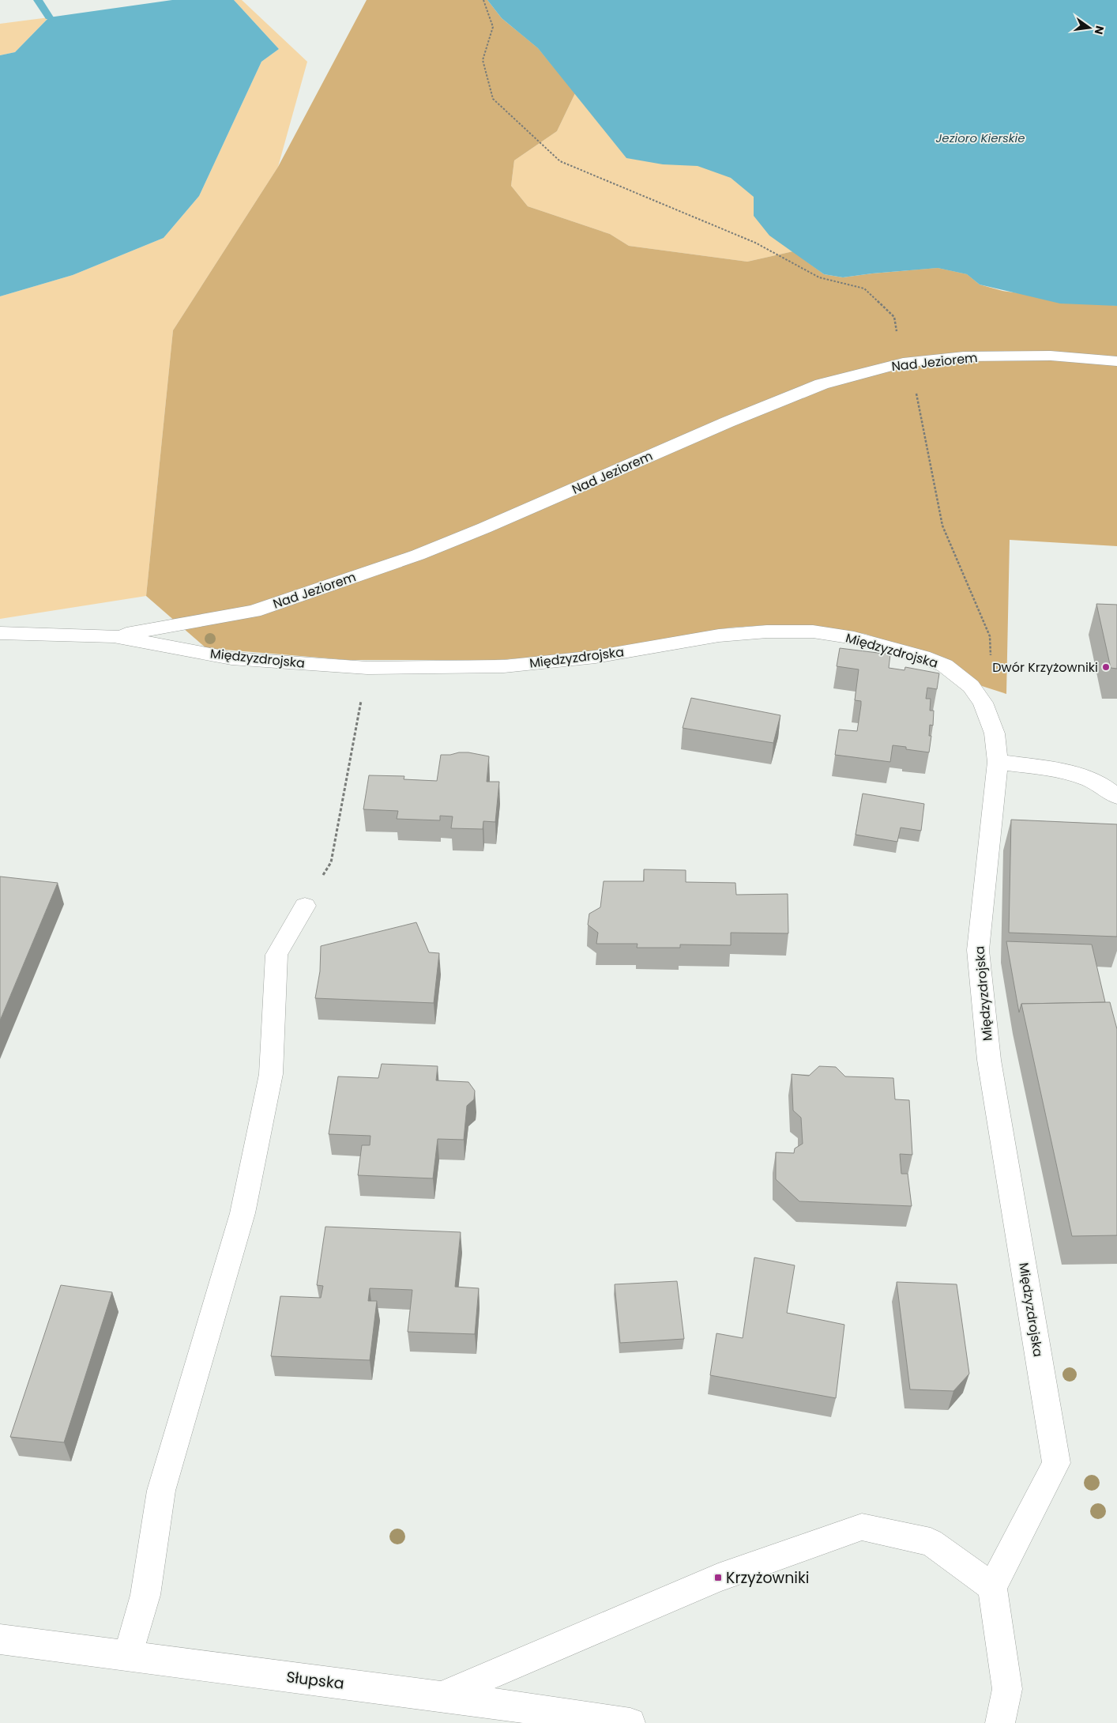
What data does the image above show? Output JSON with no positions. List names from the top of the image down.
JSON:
{
  "streets": {
    "street": ["Nad Jeziorem", "Międzyzdrojska", "Słupska"]
  },
  "crossings": [
    ["Nad Jeziorem", "Międzyzdrojska"]
  ],
  "water": ["Jezioro Kierskie"],
  "places": {
    "other": ["Dwór Krzyżowniki"],
    "transit": ["Krzyżowniki"]
  },
  "north": "right"
}
